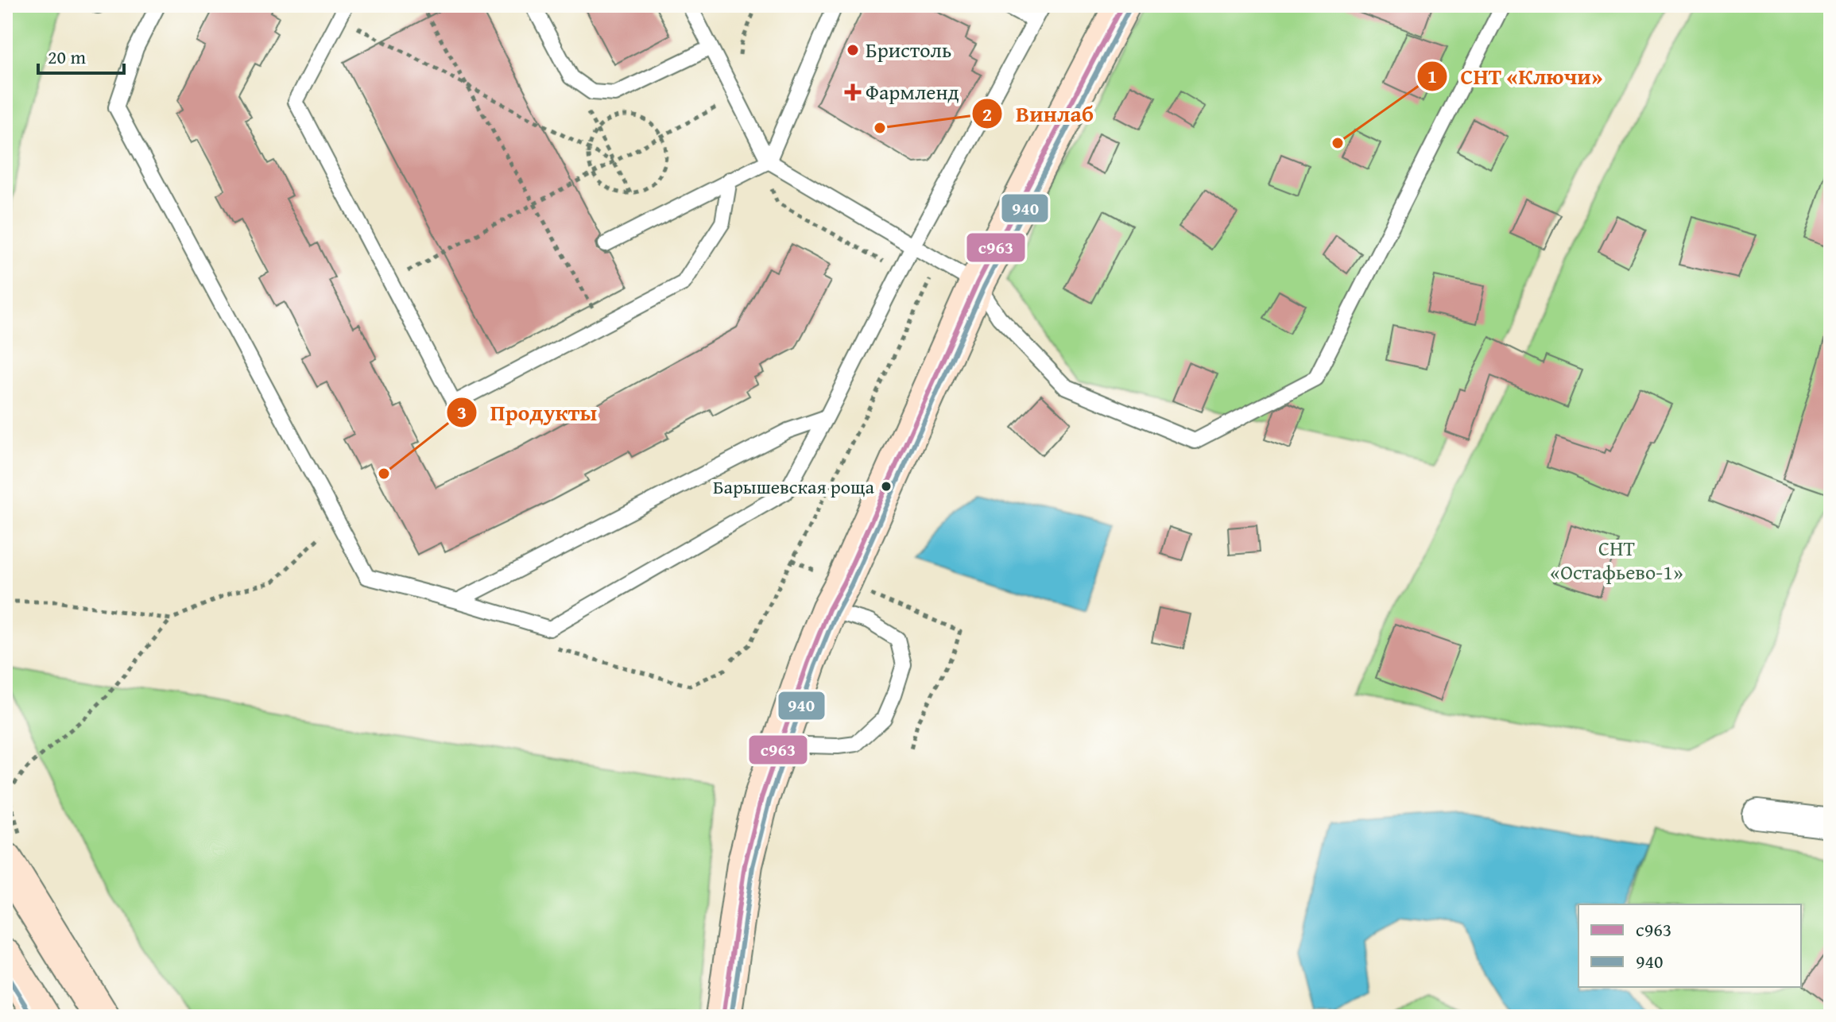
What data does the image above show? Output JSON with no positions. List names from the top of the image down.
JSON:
{
  "parks": ["СНТ «Остафьево-1»"],
  "places": {
    "other": [
      "Бристоль",
      "Винлаб",
      "СНТ «Ключи»",
      "Продукты",
      "Барышевская роща"
    ],
    "health": ["Фармленд"]
  },
  "lines": ["transit line с963", "transit line 940"],
  "legend": ["с963", "940"],
  "scale_bar": "20 m"
}
